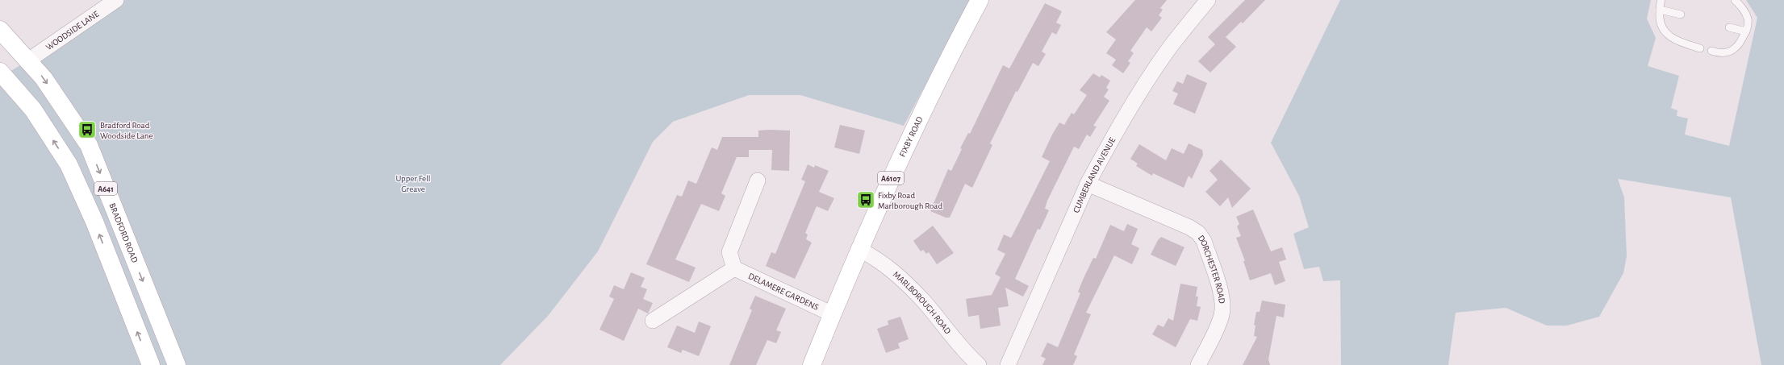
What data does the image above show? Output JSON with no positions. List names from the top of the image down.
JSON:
{
  "streets": {
    "main road": [
      "FIXBY ROAD",
      "A6107",
      "A641",
      "BRADFORD ROAD"
    ],
    "street": [
      "WOODSIDE LANE",
      "CUMBERLAND AVENUE",
      "DORCHESTER ROAD",
      "DELAMERE GARDENS",
      "MARLBOROUGH ROAD"
    ]
  },
  "crossings": [
    ["WOODSIDE LANE", "BRADFORD ROAD"],
    ["FIXBY ROAD", "DELAMERE GARDENS"],
    ["FIXBY ROAD", "MARLBOROUGH ROAD"],
    ["CUMBERLAND AVENUE", "DORCHESTER ROAD"]
  ],
  "parks": ["Upper Fell Greave"],
  "places": {
    "bus stop": ["Bradford Road Woodside Lane", "Fixby Road Marlborough Road"]
  }
}
